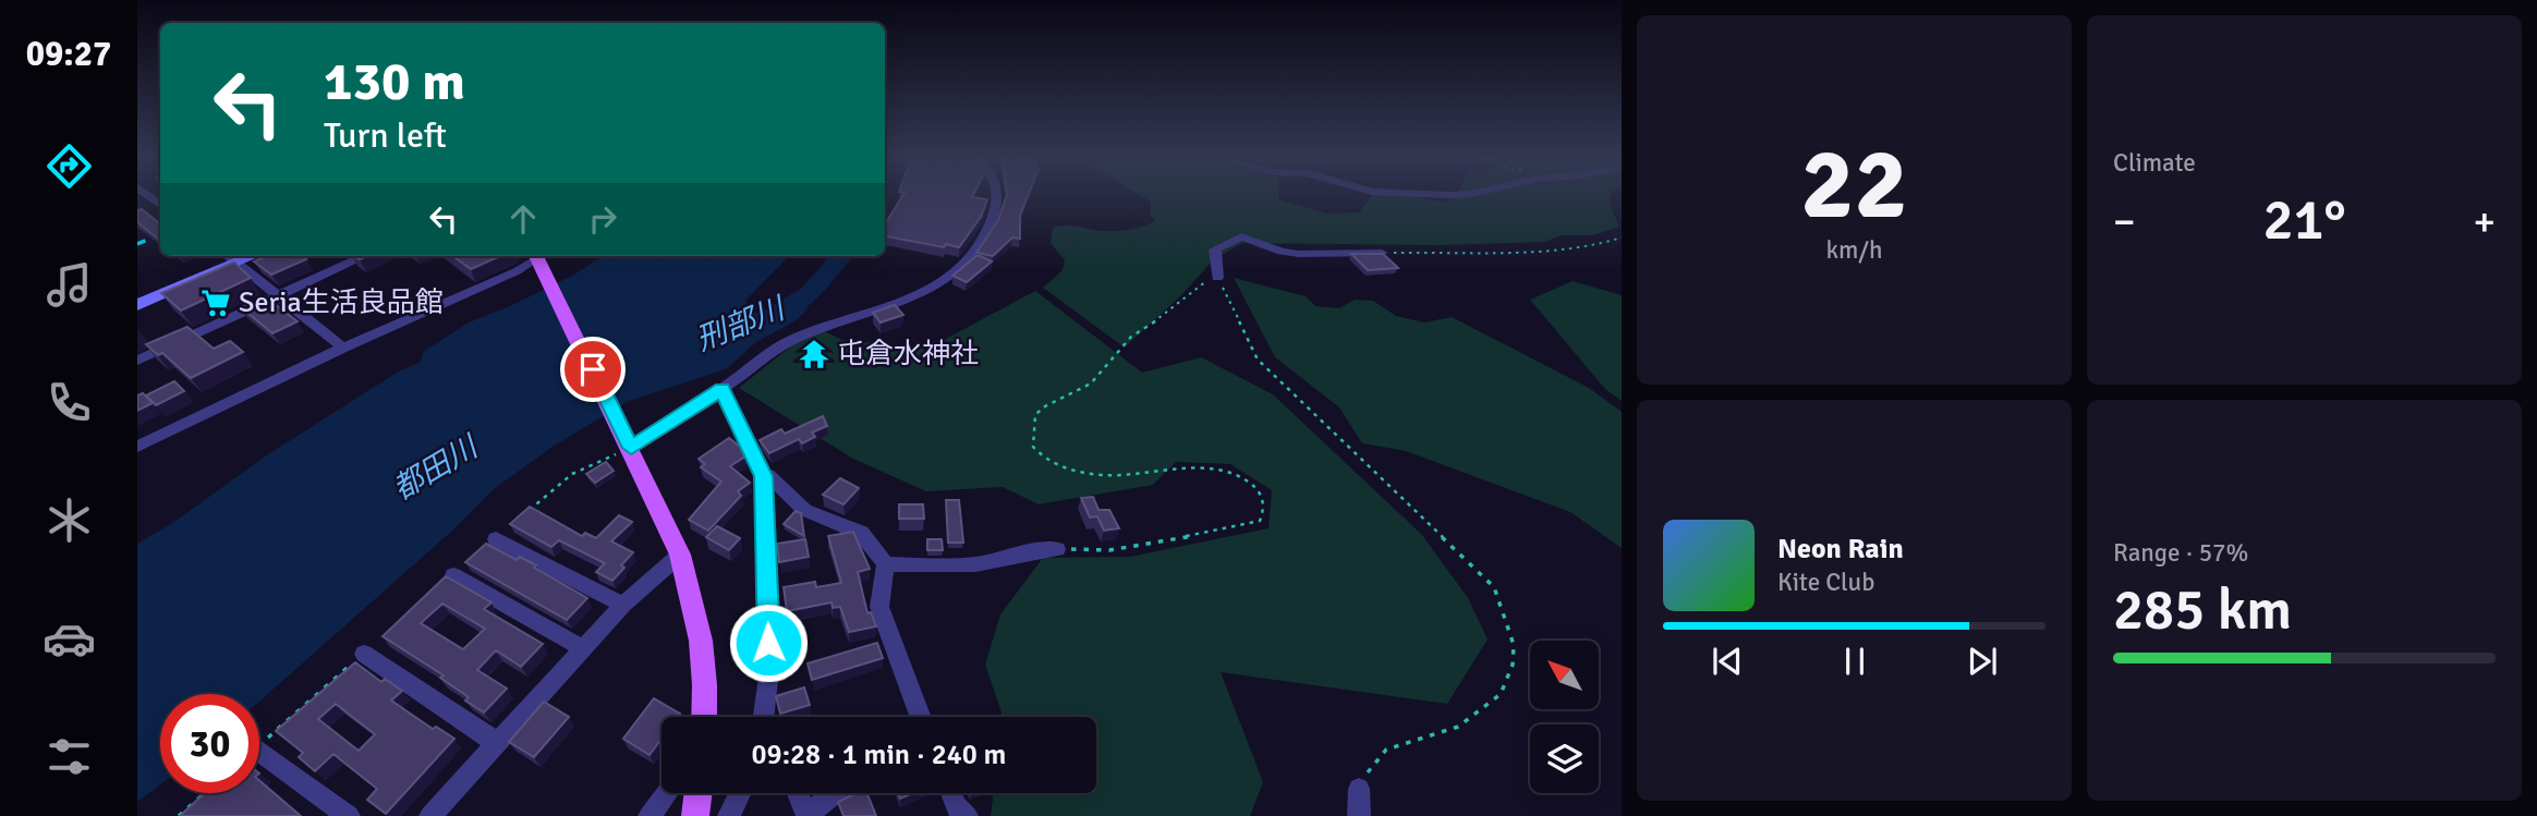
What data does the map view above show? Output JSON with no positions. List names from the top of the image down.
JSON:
{
  "water": ["刑部川", "都田川"],
  "places": {
    "supermarket": ["Seria生活良品館"],
    "temple": ["屯倉水神社"]
  },
  "north": "top left",
  "page": {
    "tabs": "09:27",
    "tile": [
      ["22", "km/h"],
      "Climate",
      ["Range · 57%", "285 km"]
    ],
    "turn": ["130 m", "Turn left"],
    "heat": ["−", "21°", "+"],
    "song": ["Neon Rain", "Kite Club"],
    "limit": "30",
    "trip": "09:28 · 1 min · 240 m"
  }
}
